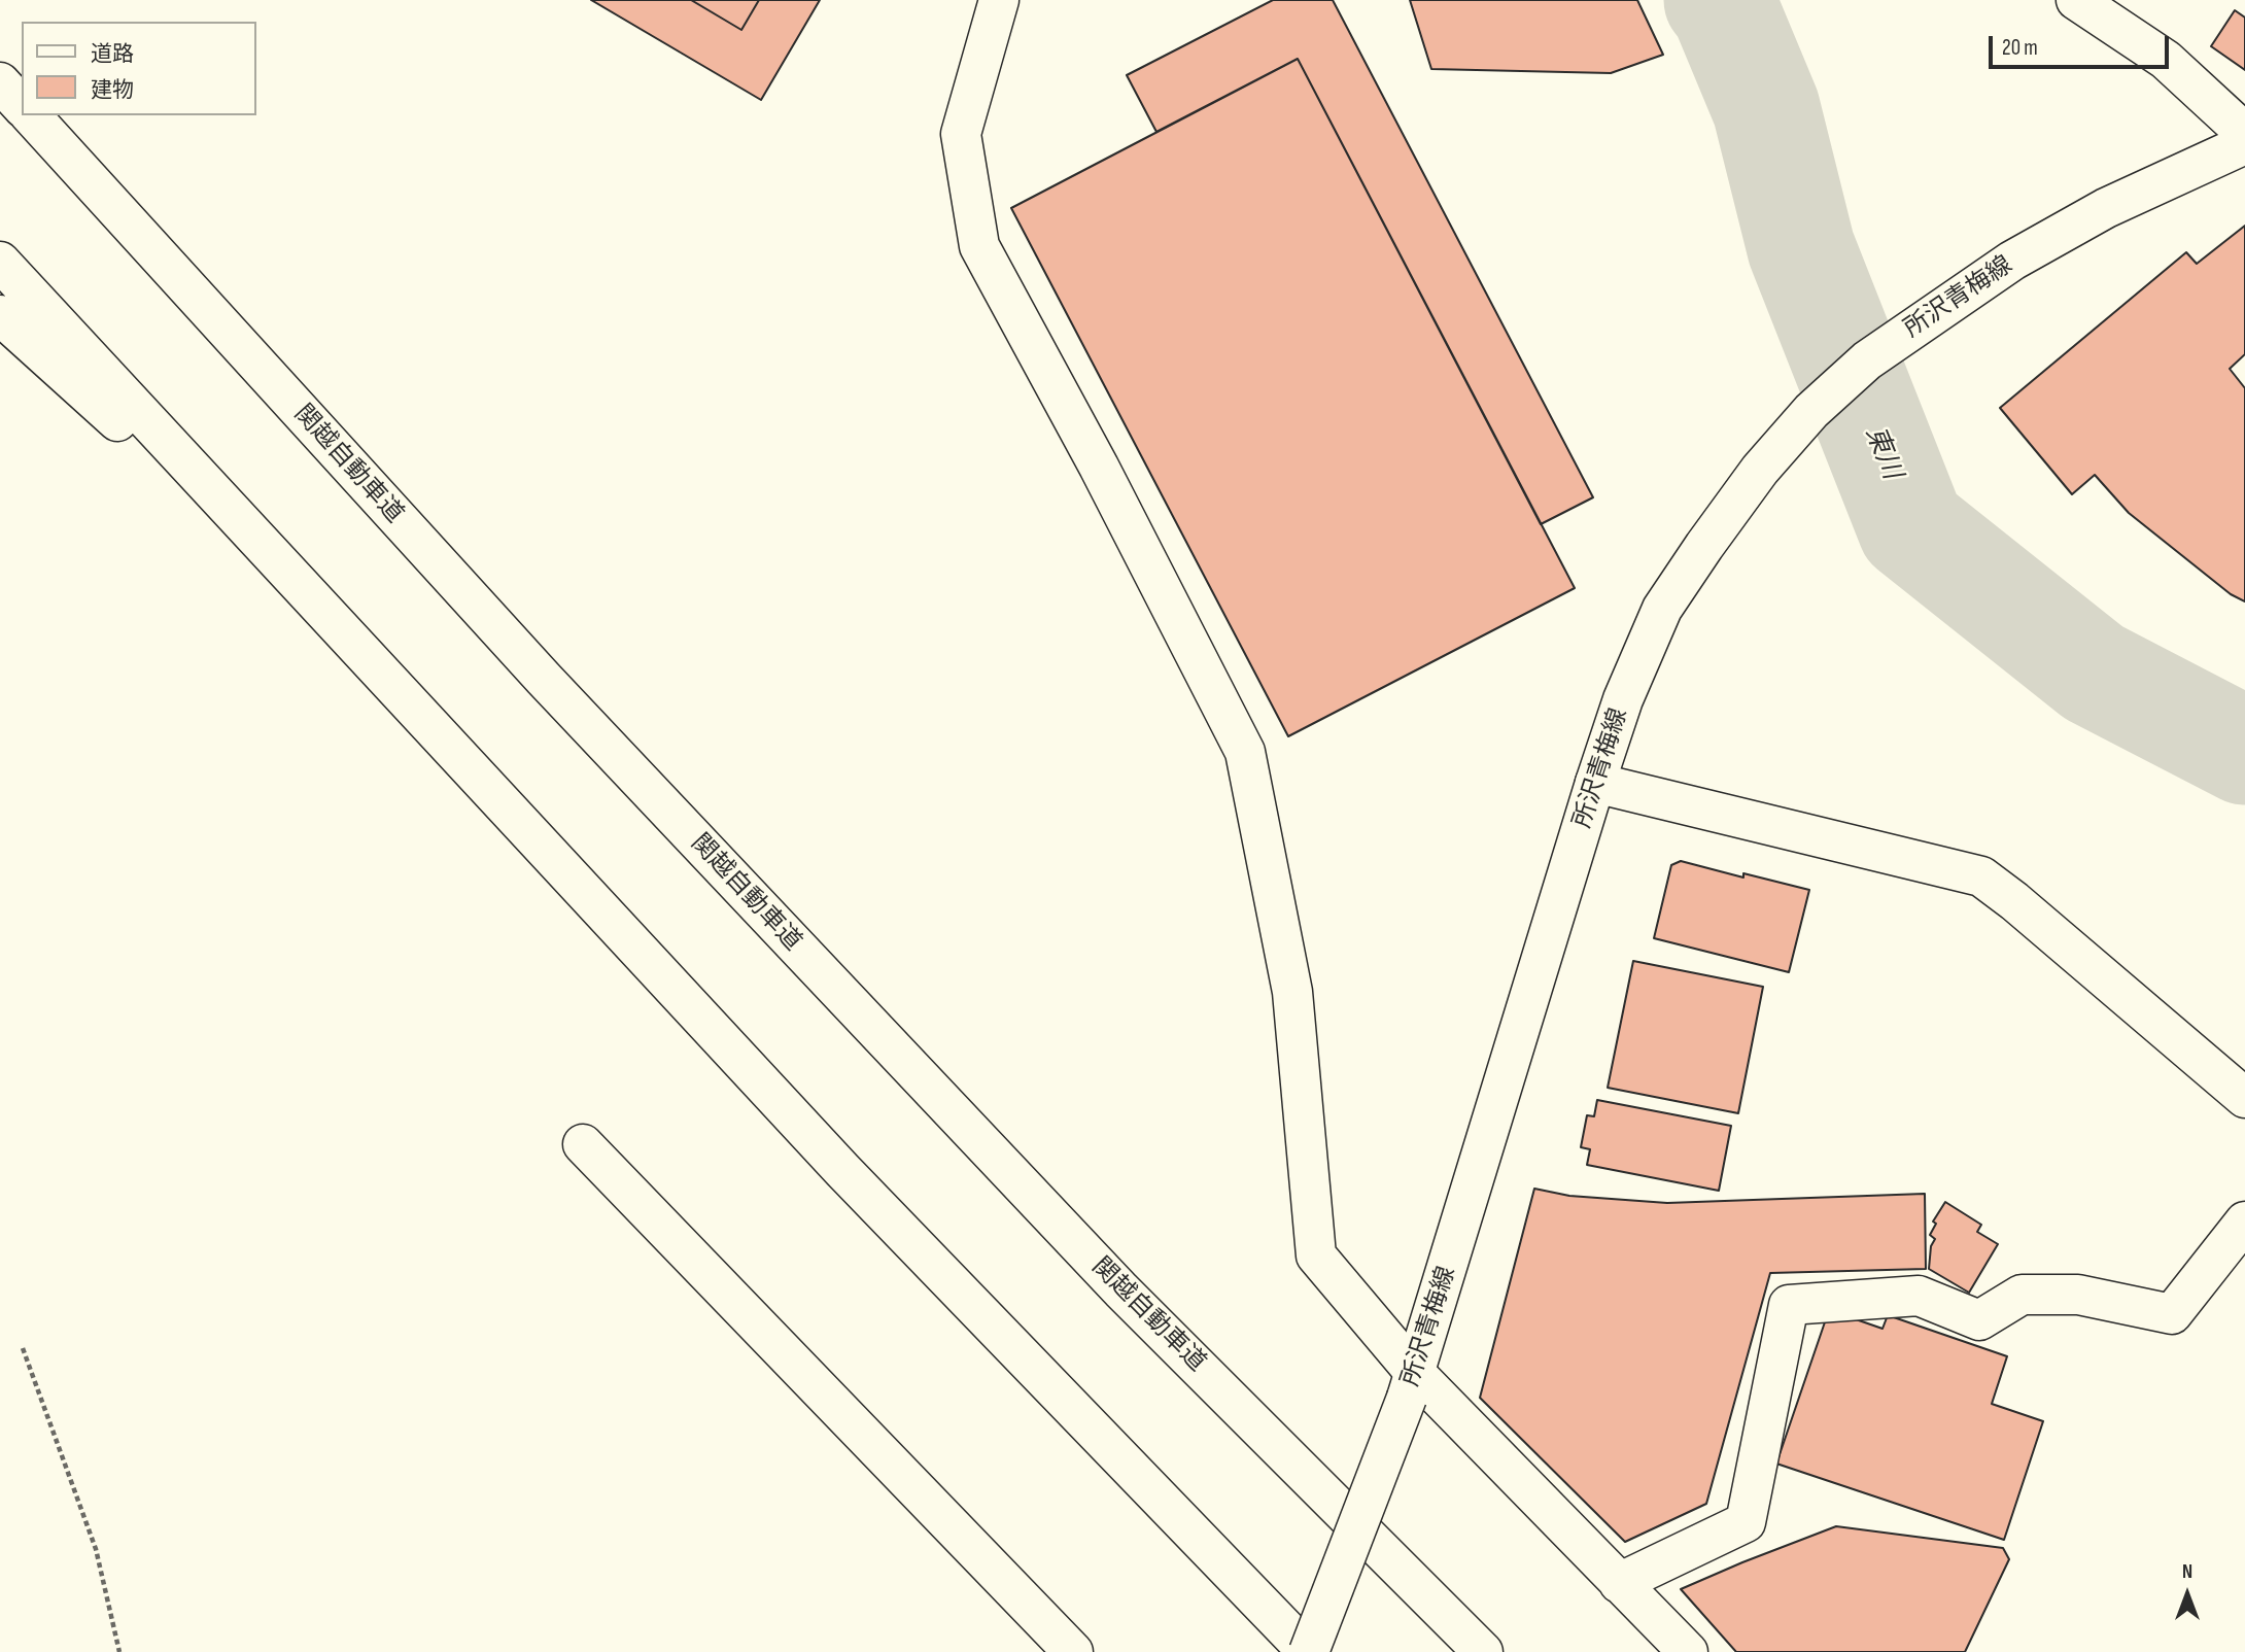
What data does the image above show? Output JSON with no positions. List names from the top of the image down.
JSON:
{
  "streets": {
    "main road": ["所沢青梅線", "関越自動車道"]
  },
  "water": ["東川"],
  "legend": ["道路", "建物"],
  "scale_bar": "20 m",
  "north": "top"
}
